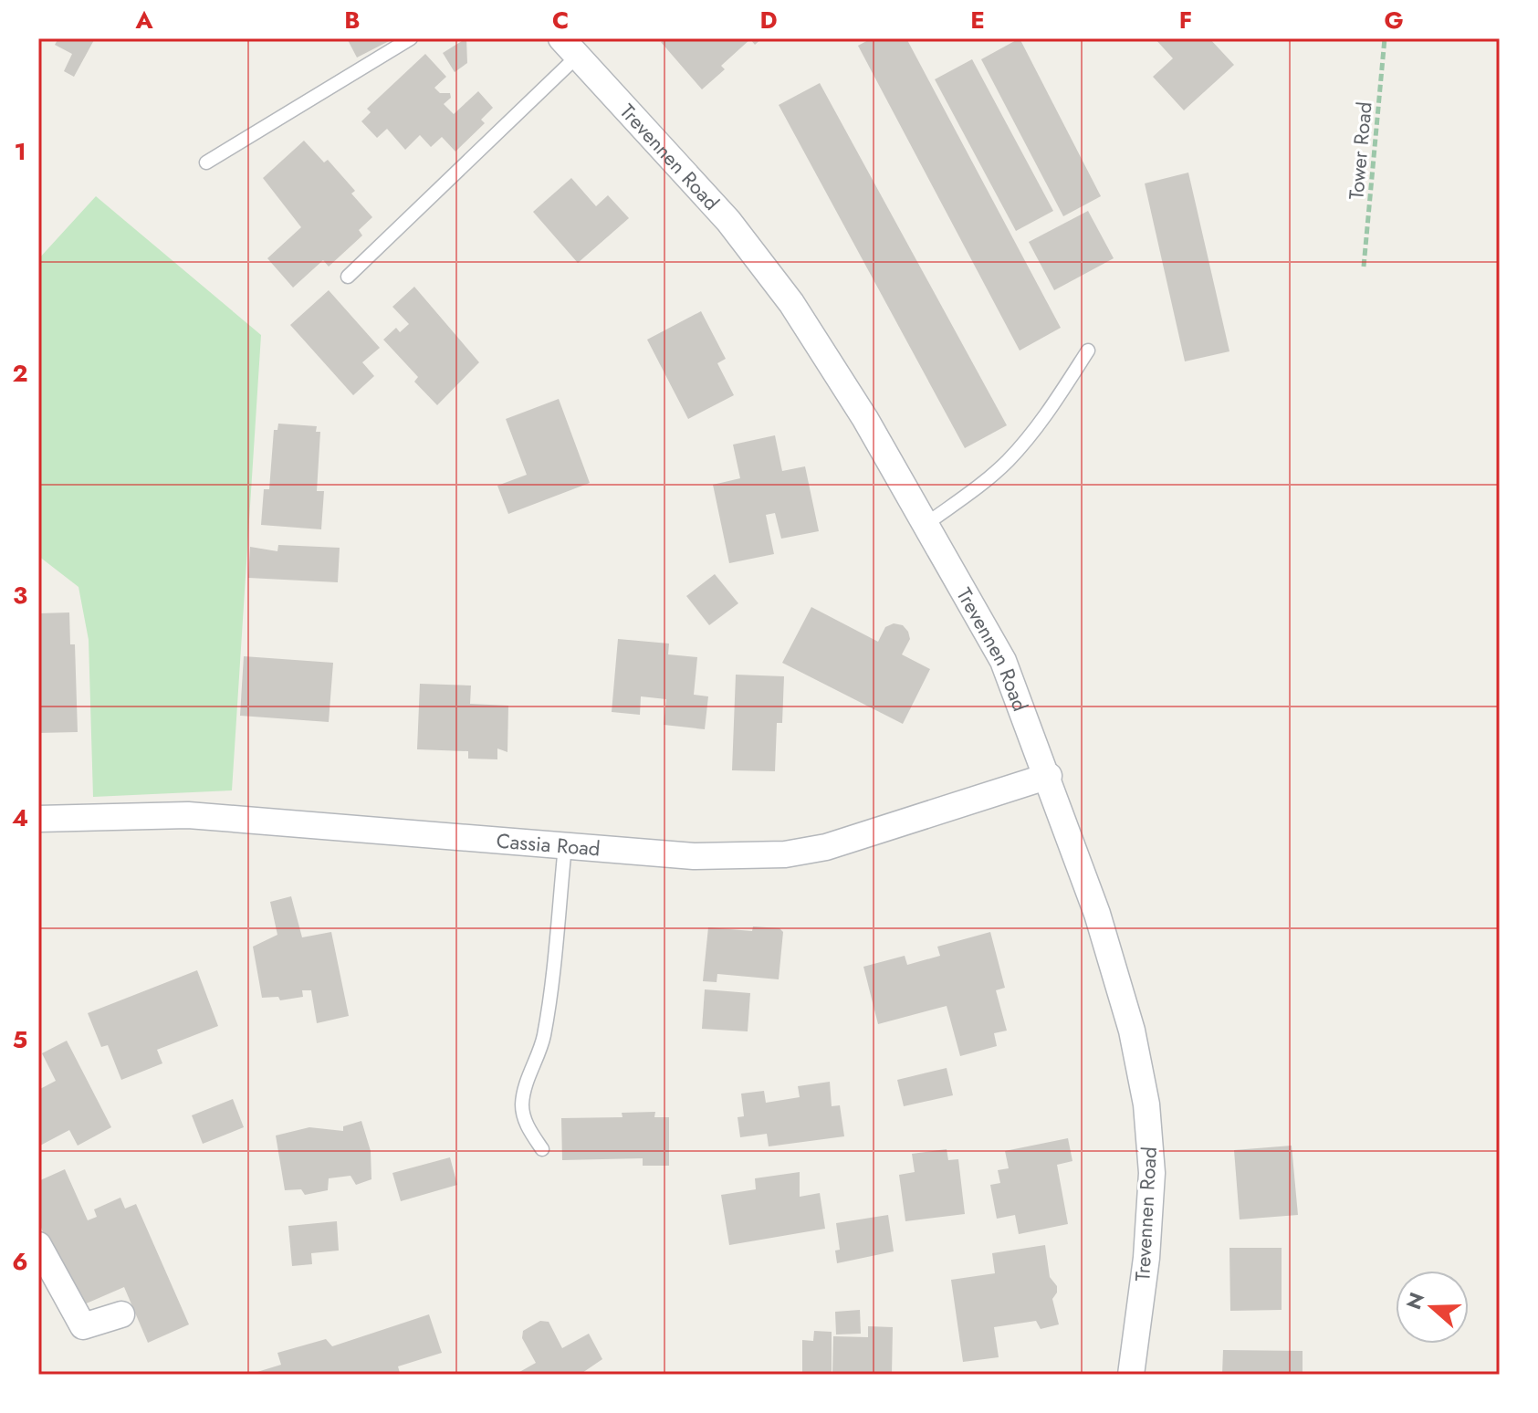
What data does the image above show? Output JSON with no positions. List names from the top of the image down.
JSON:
{
  "streets": {
    "street": ["Trevennen Road", "Cassia Road"],
    "path": ["Tower Road"]
  },
  "crossings": [
    ["Trevennen Road", "Cassia Road"]
  ],
  "north": "left",
  "grid": {
    "columns": [
      "A",
      "B",
      "C",
      "D",
      "E",
      "F",
      "G"
    ],
    "rows": [
      "1",
      "2",
      "3",
      "4",
      "5",
      "6"
    ]
  }
}
